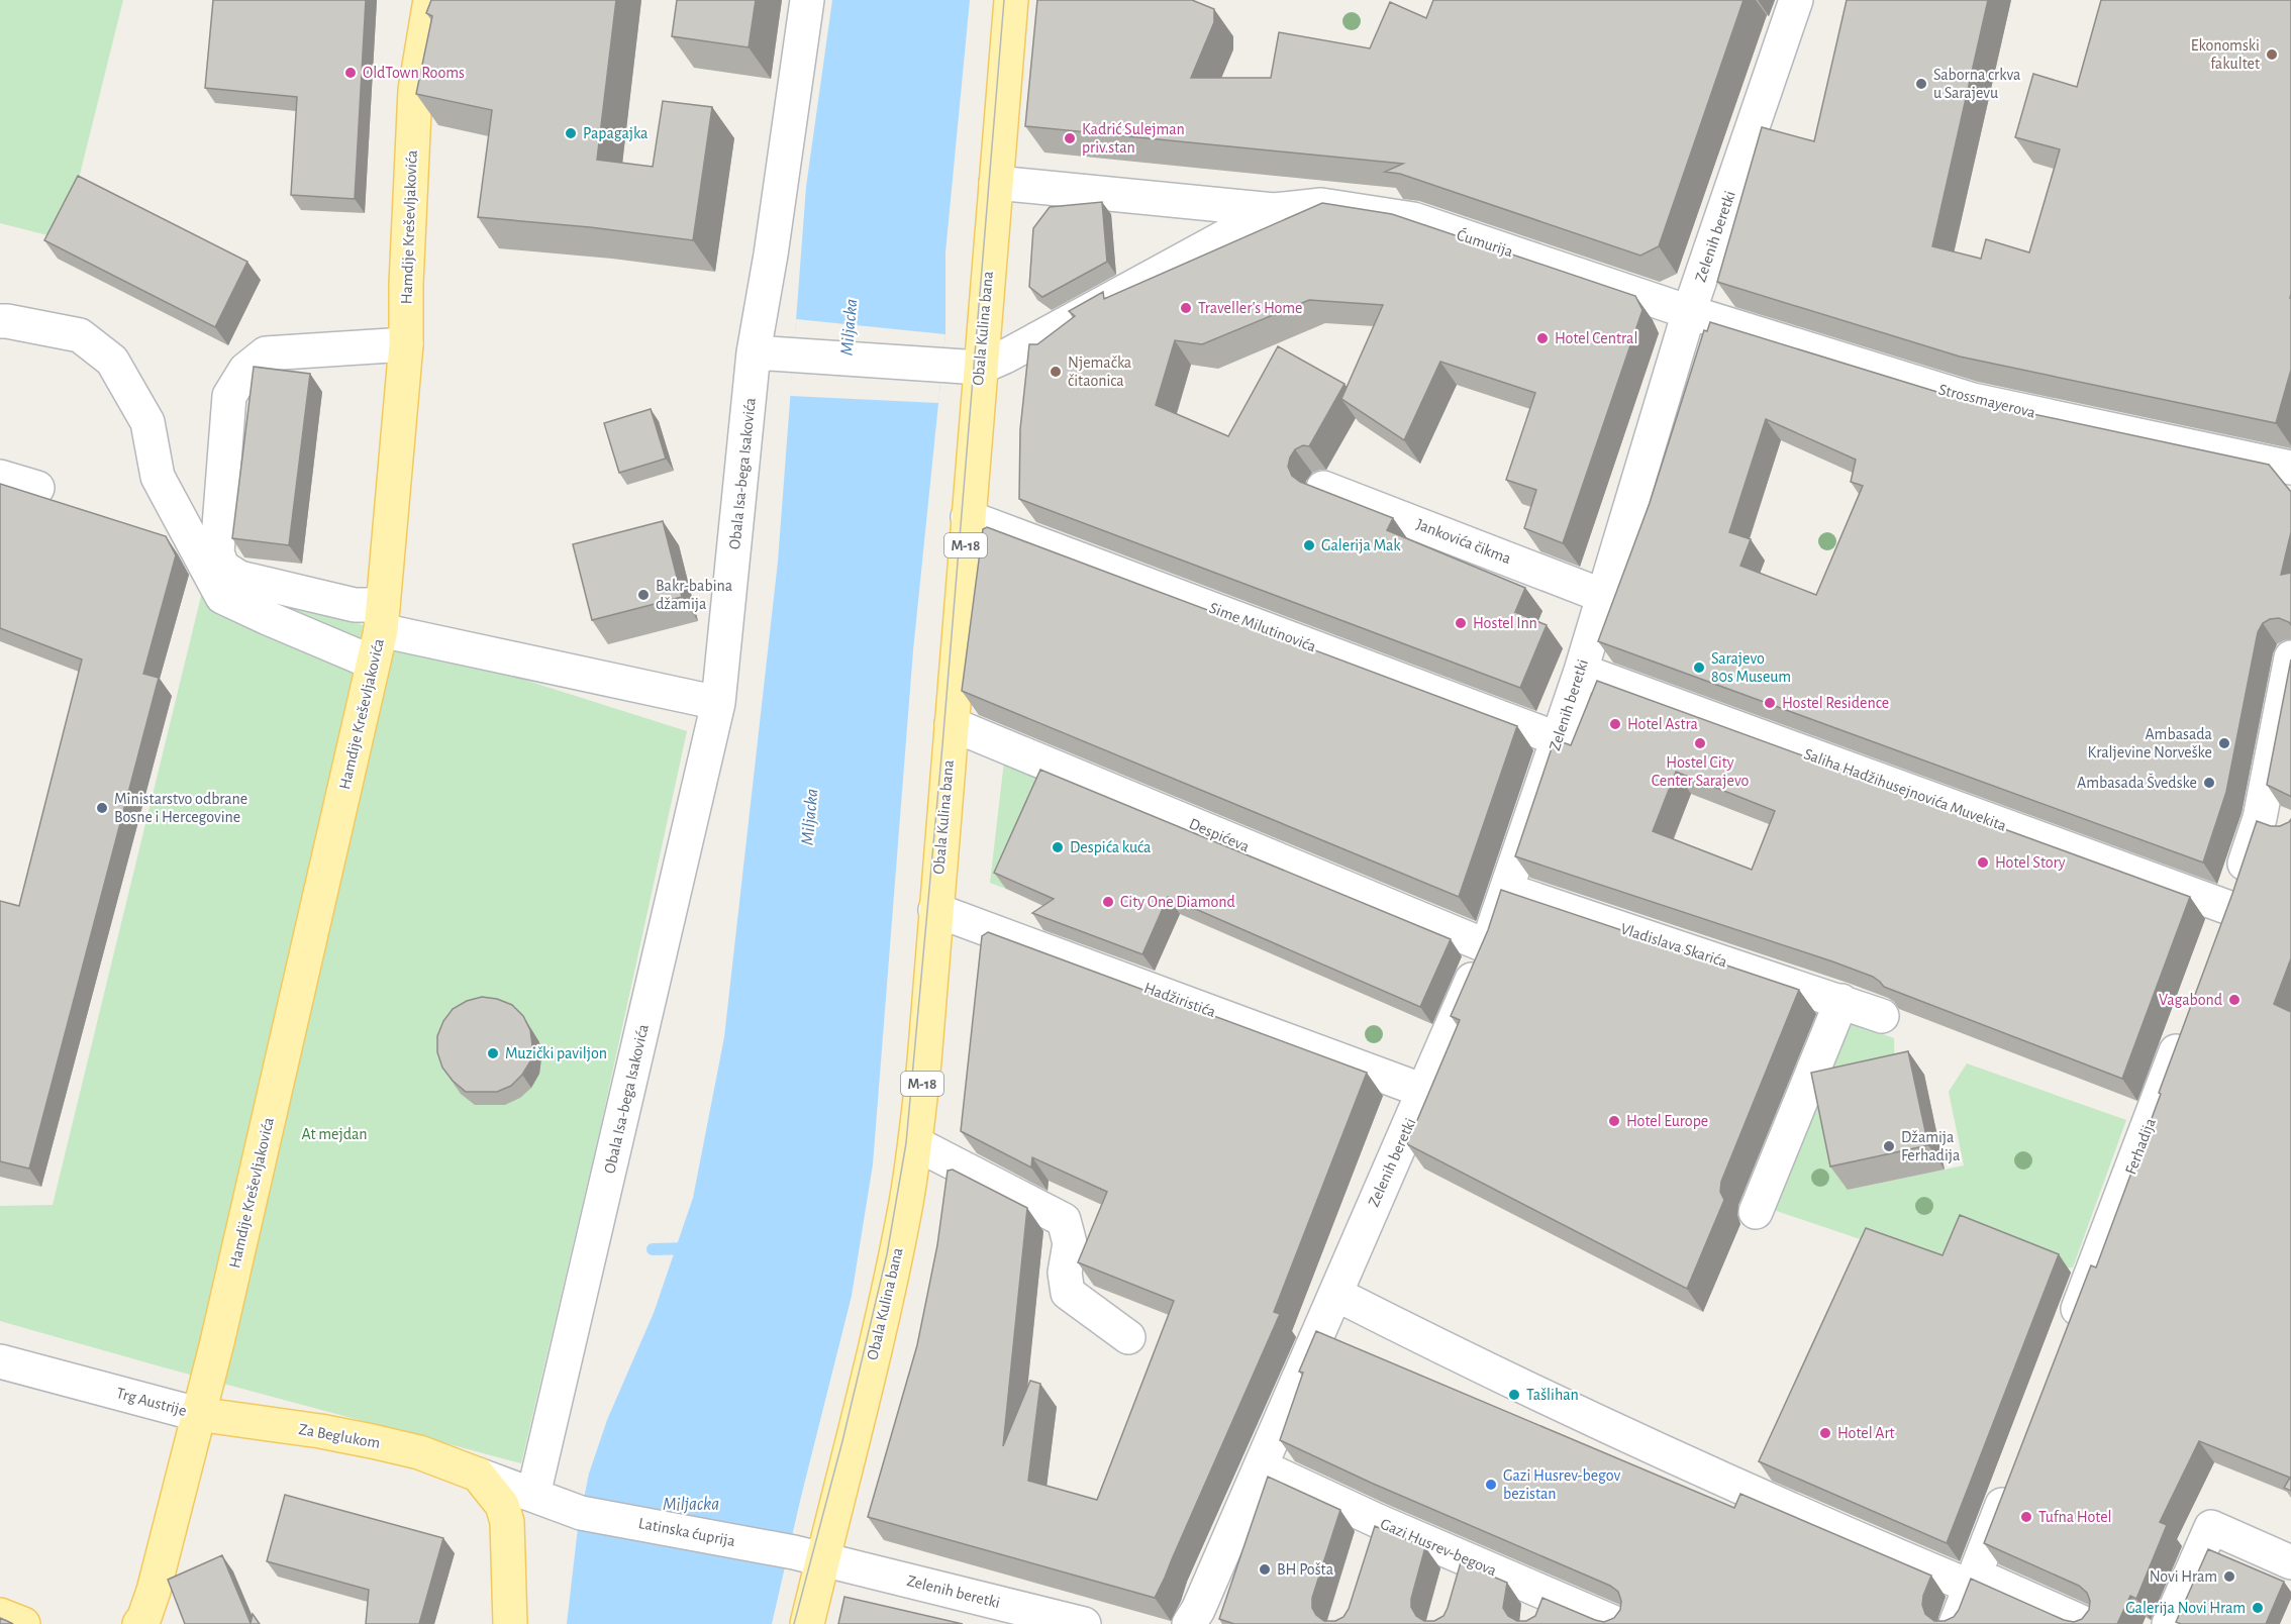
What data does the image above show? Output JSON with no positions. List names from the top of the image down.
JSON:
{
  "streets": {
    "main road": [
      "Hamdije Kreševljakovića",
      "Obala Kulina bana",
      "M-18",
      "Trg Austrije",
      "Za Beglukom"
    ],
    "street": [
      "Zelenih beretki",
      "Ćumurija",
      "Strossmayerova",
      "Obala Isa-bega Isakovića",
      "Jankovića čikma",
      "Sime Milutinovića",
      "Saliha Hadžihusejnovića Muvekita",
      "Despićeva",
      "Vladislava Skarića",
      "Hadžiristića",
      "Ferhadija",
      "Latinska ćuprija",
      "Gazi Husrev-begova"
    ]
  },
  "crossings": [
    ["Hamdije Kreševljakovića", "Trg Austrije"],
    ["Hamdije Kreševljakovića", "Za Beglukom"],
    ["Zelenih beretki", "Ćumurija"],
    ["Zelenih beretki", "Obala Kulina bana"],
    ["Zelenih beretki", "Strossmayerova"],
    ["Zelenih beretki", "Jankovića čikma"],
    ["Zelenih beretki", "Sime Milutinovića"],
    ["Zelenih beretki", "Saliha Hadžihusejnovića Muvekita"],
    ["Zelenih beretki", "Despićeva"],
    ["Zelenih beretki", "Vladislava Skarića"],
    ["Zelenih beretki", "Hadžiristića"],
    ["Zelenih beretki", "Latinska ćuprija"],
    ["Zelenih beretki", "Gazi Husrev-begova"],
    ["Ćumurija", "Obala Kulina bana"],
    ["Ćumurija", "Strossmayerova"],
    ["Ćumurija", "Obala Isa-bega Isakovića"],
    ["Obala Kulina bana", "Sime Milutinovića"],
    ["Obala Kulina bana", "Despićeva"],
    ["Obala Kulina bana", "Hadžiristića"],
    ["Obala Kulina bana", "Latinska ćuprija"],
    ["Obala Isa-bega Isakovića", "Latinska ćuprija"],
    ["Trg Austrije", "Za Beglukom"],
    ["Za Beglukom", "Latinska ćuprija"]
  ],
  "water": ["Miljacka"],
  "parks": ["At mejdan"],
  "places": [
    "Ekonomski fakultet",
    "OldTown Rooms",
    "Saborna crkva u Sarajevu",
    "Papagajka",
    "Kadrić Sulejman priv.stan",
    "Traveller's Home",
    "Hotel Central",
    "Njemačka čitaonica",
    "Galerija Mak",
    "Bakr-babina džamija",
    "Hostel Inn",
    "Sarajevo 80s Museum",
    "Hostel Residence",
    "Hotel Astra",
    "Hostel City Center Sarajevo",
    "Ambasada Kraljevine Norveške",
    "Ambasada Švedske",
    "Ministarstvo odbrane Bosne i Hercegovine",
    "Despića kuća",
    "Hotel Story",
    "City One Diamond",
    "Vagabond",
    "Muzički paviljon",
    "Hotel Europe",
    "Džamija Ferhadija",
    "Tašlihan",
    "Hotel Art",
    "Gazi Husrev-begov bezistan",
    "Tufna Hotel",
    "BH Pošta",
    "Novi Hram",
    "Galerija Novi Hram"
  ]
}
